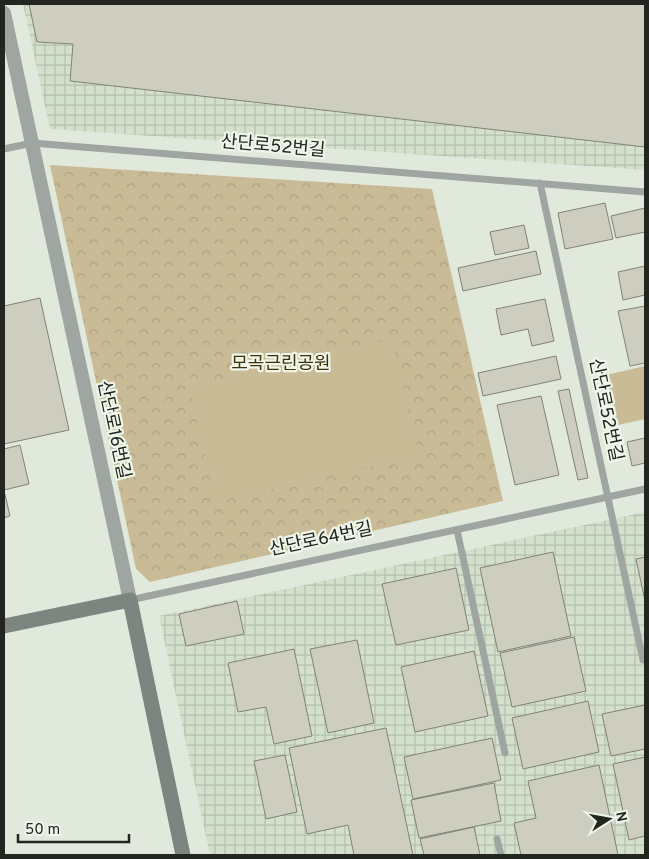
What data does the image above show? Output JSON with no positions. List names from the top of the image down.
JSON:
{
  "streets": {
    "street": ["산단로16번길", "산단로64번길"],
    "lane": ["산단로52번길"]
  },
  "crossings": [
    ["산단로52번길", "산단로16번길"],
    ["산단로52번길", "산단로64번길"],
    ["산단로16번길", "산단로64번길"]
  ],
  "parks": ["모곡근린공원"],
  "scale_bar": "50 m",
  "north": "right"
}
